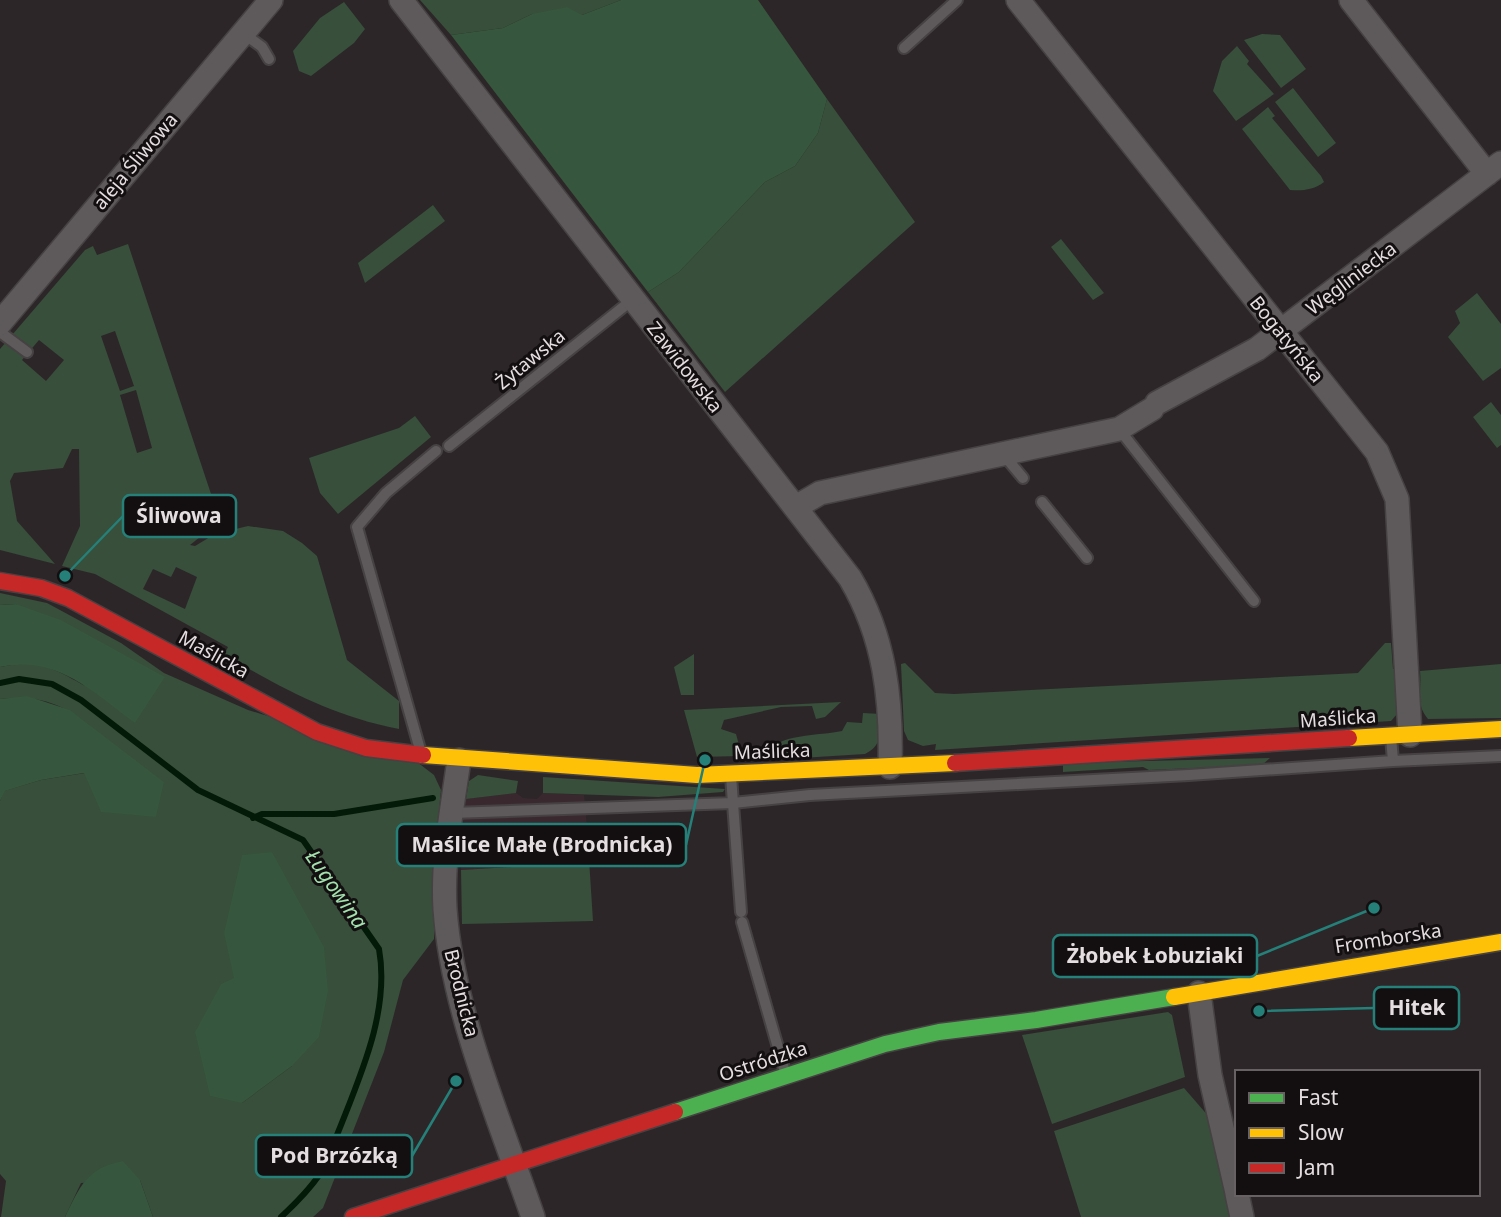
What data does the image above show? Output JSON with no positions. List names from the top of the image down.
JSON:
{
  "streets": {
    "street": [
      "aleja Śliwowa",
      "Węgliniecka",
      "Bogatyńska",
      "Zawidowska",
      "Maślicka",
      "Fromborska",
      "Brodnicka",
      "Ostródzka"
    ],
    "lane": ["Żytawska"]
  },
  "crossings": [
    ["Węgliniecka", "Bogatyńska"],
    ["Węgliniecka", "Zawidowska"],
    ["Bogatyńska", "Maślicka"],
    ["Żytawska", "Zawidowska"],
    ["Zawidowska", "Maślicka"],
    ["Maślicka", "Brodnicka"],
    ["Fromborska", "Ostródzka"],
    ["Brodnicka", "Ostródzka"]
  ],
  "water": ["Ługowina"],
  "places": [
    "Śliwowa",
    "Maślice Małe (Brodnicka)",
    "Żłobek Łobuziaki",
    "Hitek",
    "Pod Brzózką"
  ],
  "legend": ["Fast", "Slow", "Jam"]
}
